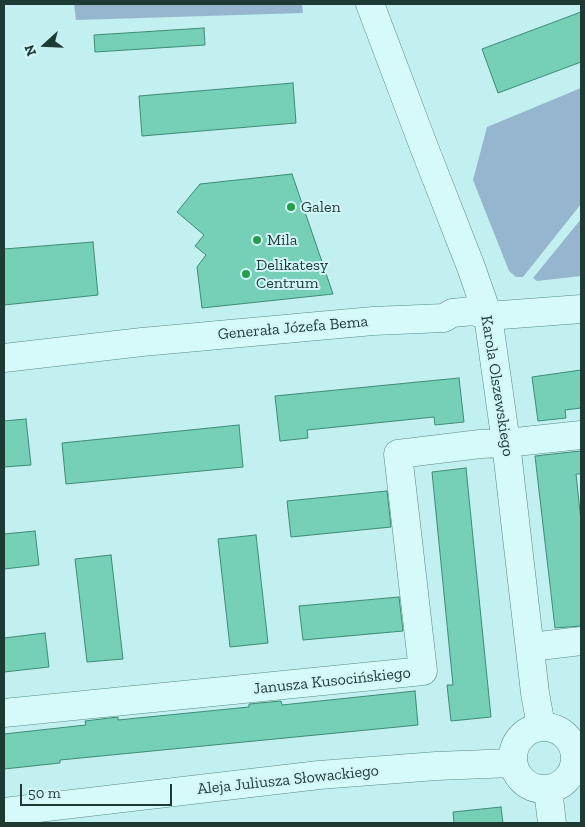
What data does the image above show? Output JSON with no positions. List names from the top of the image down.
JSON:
{
  "streets": {
    "street": [
      "Generała Józefa Bema",
      "Karola Olszewskiego",
      "Janusza Kusocińskiego",
      "Aleja Juliusza Słowackiego"
    ]
  },
  "crossings": [
    ["Generała Józefa Bema", "Karola Olszewskiego"],
    ["Karola Olszewskiego", "Janusza Kusocińskiego"],
    ["Karola Olszewskiego", "Aleja Juliusza Słowackiego"]
  ],
  "places": ["Galen", "Mila", "Delikatesy Centrum"],
  "scale_bar": "50 m",
  "north": "left"
}
